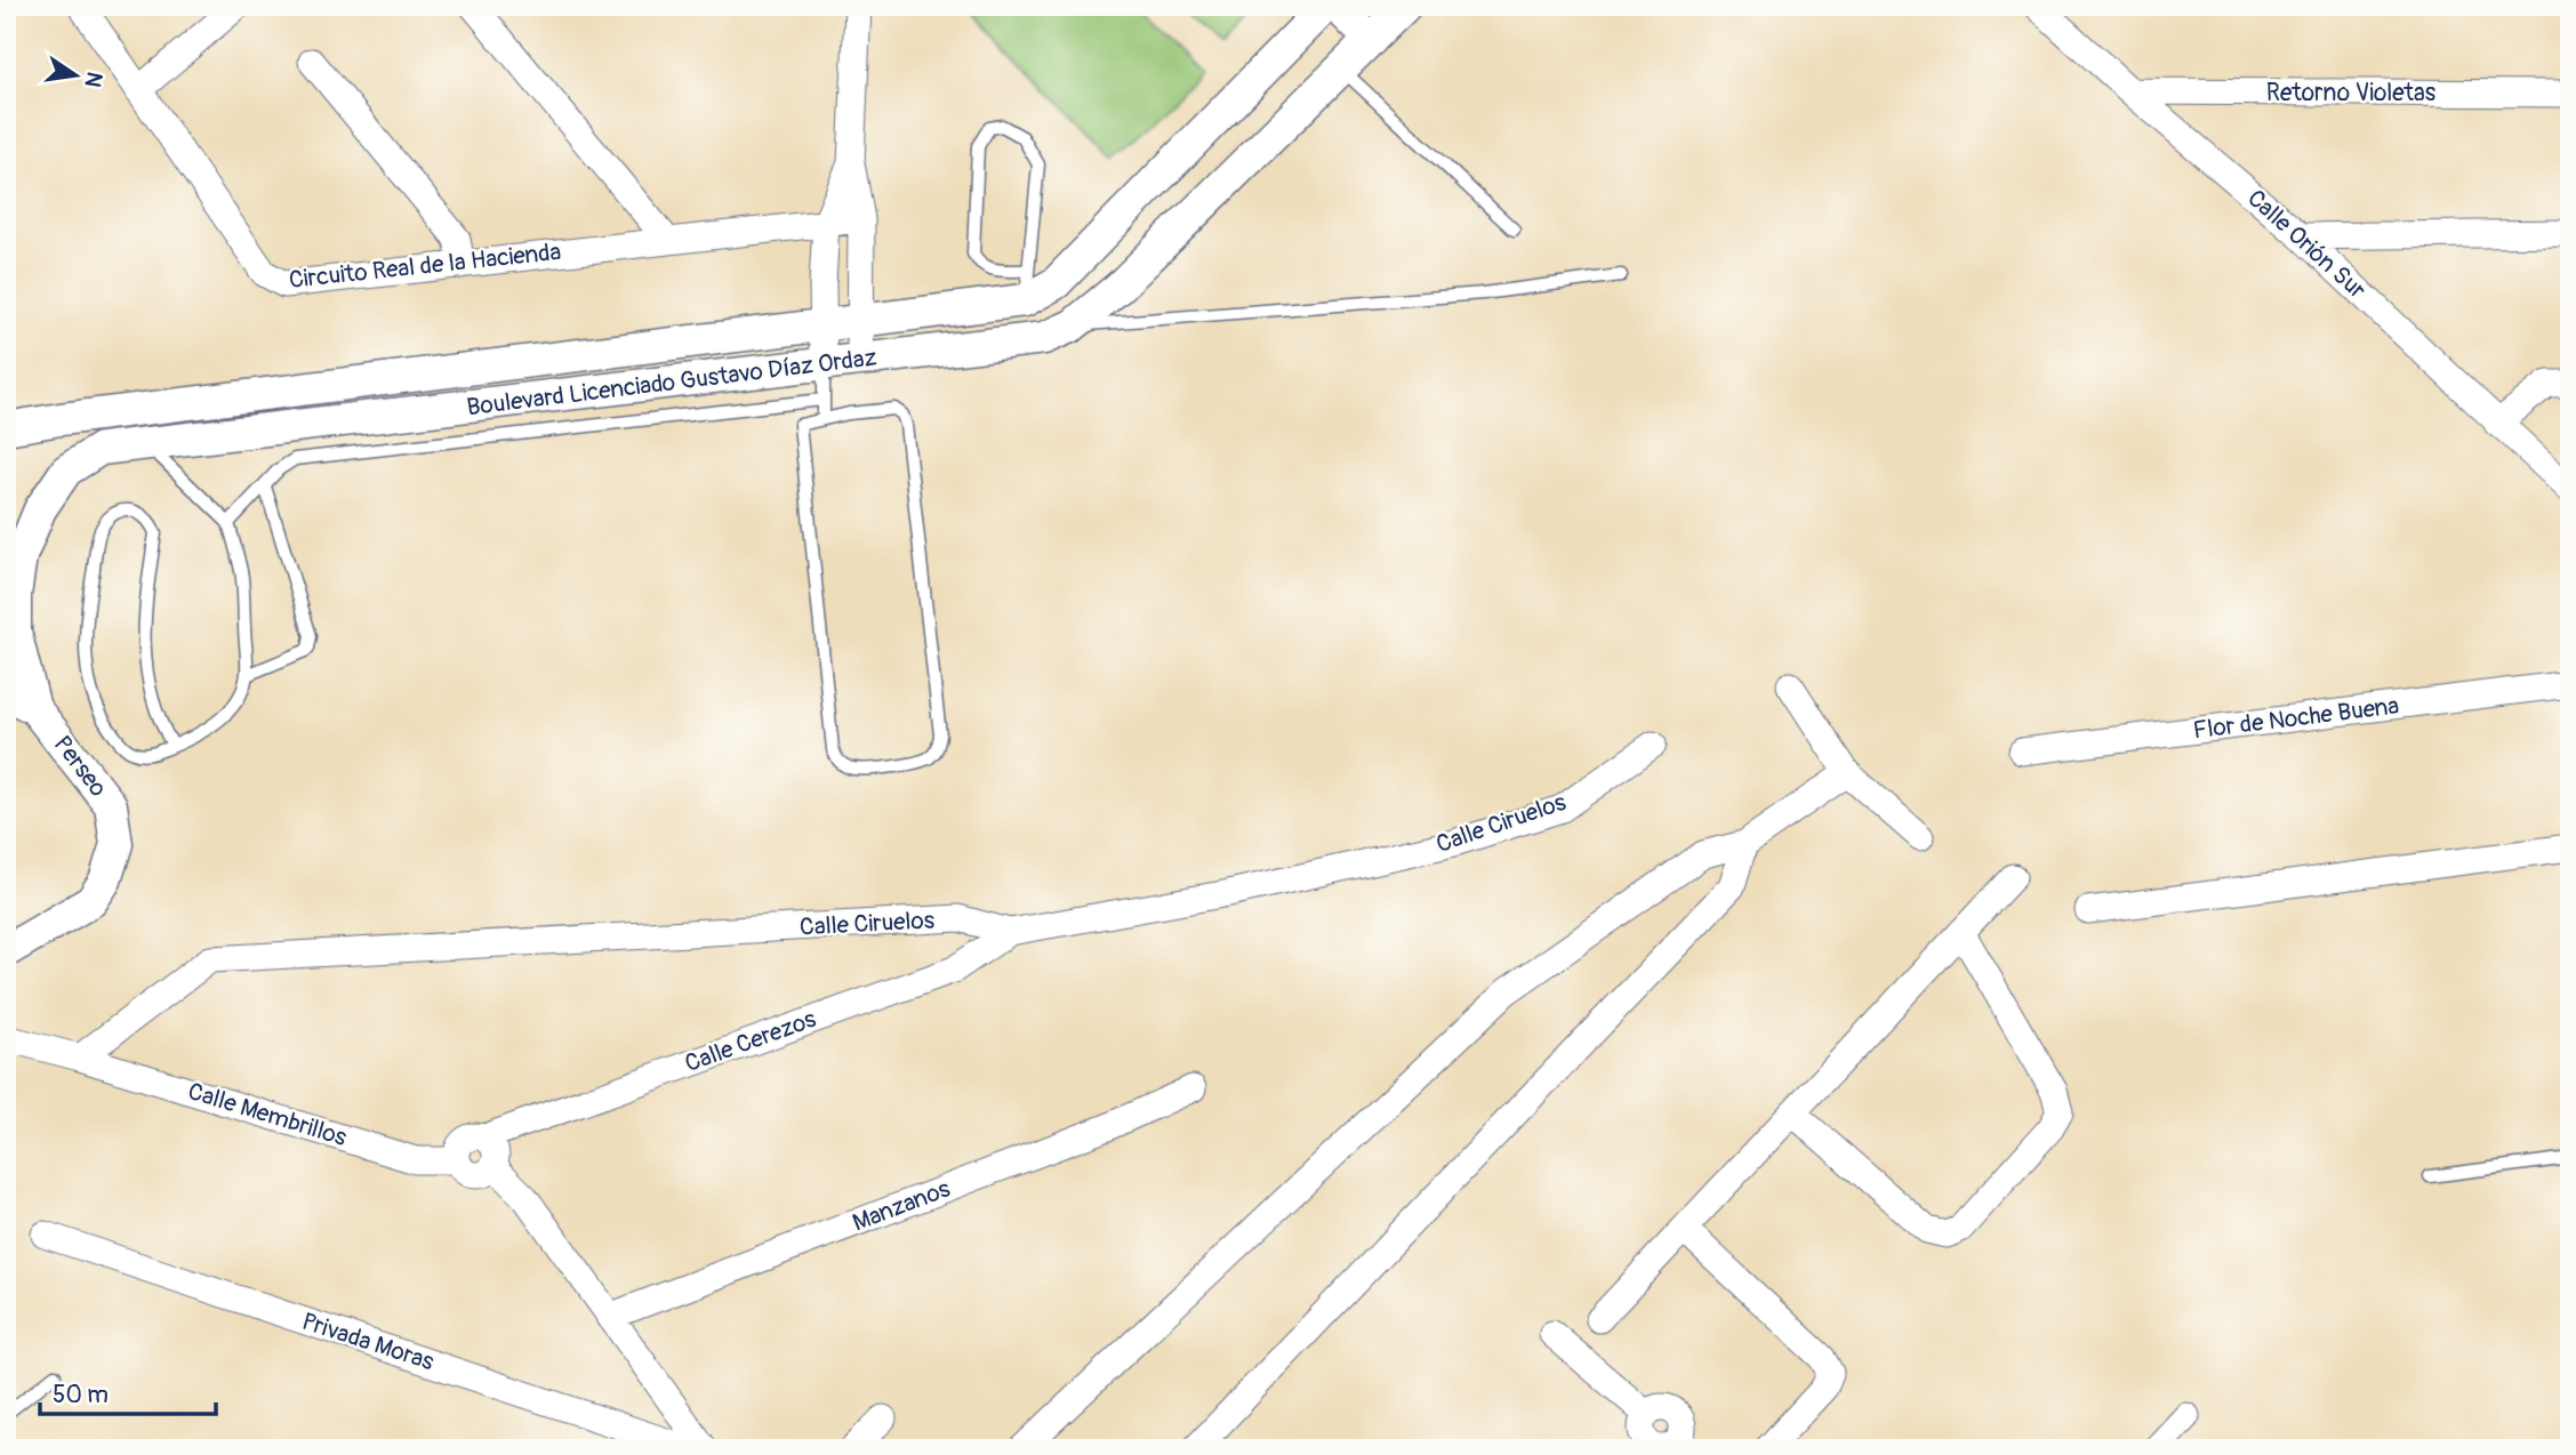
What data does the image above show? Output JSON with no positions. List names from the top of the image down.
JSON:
{
  "streets": {
    "street": [
      "Retorno Violetas",
      "Calle Orión Sur",
      "Circuito Real de la Hacienda",
      "Boulevard Licenciado Gustavo Díaz Ordaz",
      "Flor de Noche Buena",
      "Perseo",
      "Calle Ciruelos",
      "Calle Cerezos",
      "Calle Membrillos",
      "Manzanos",
      "Privada Moras"
    ]
  },
  "crossings": [
    ["Retorno Violetas", "Calle Orión Sur"],
    ["Boulevard Licenciado Gustavo Díaz Ordaz", "Perseo"],
    ["Calle Ciruelos", "Calle Cerezos"],
    ["Calle Ciruelos", "Calle Membrillos"],
    ["Calle Cerezos", "Calle Membrillos"]
  ],
  "scale_bar": "50 m",
  "north": "right"
}
